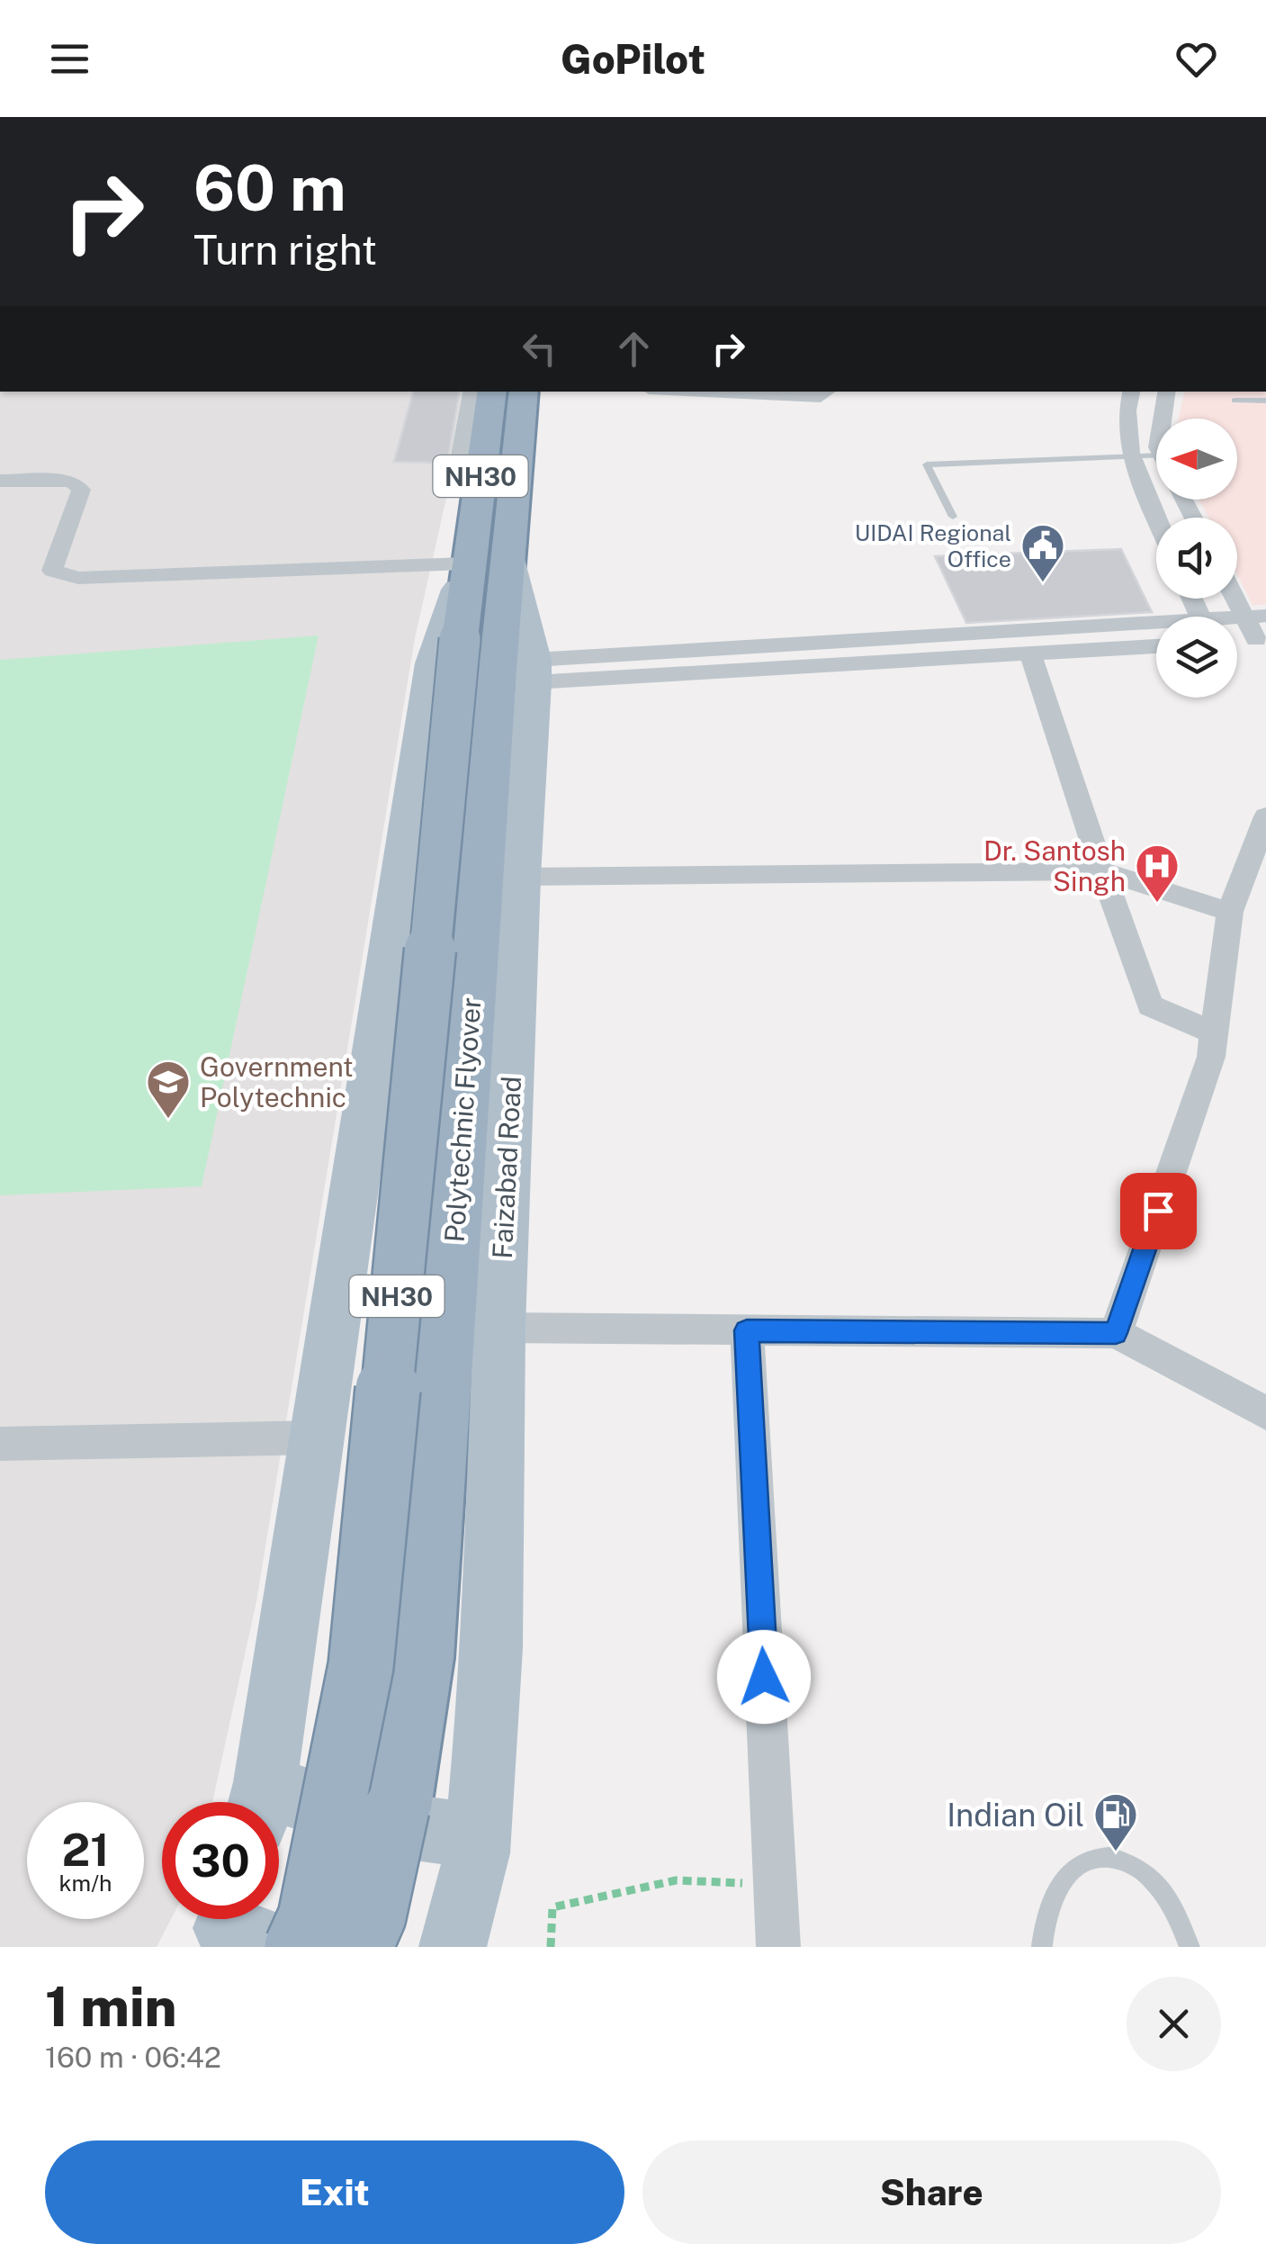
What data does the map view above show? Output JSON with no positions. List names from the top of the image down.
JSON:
{
  "streets": {
    "highway": ["NH30", "Polytechnic Flyover", "Faizabad Road"]
  },
  "crossings": [
    ["NH30", "Polytechnic Flyover"],
    ["NH30", "Faizabad Road"],
    ["Polytechnic Flyover", "Faizabad Road"]
  ],
  "places": {
    "public building": ["UIDAI Regional Office"],
    "hospital": ["Dr. Santosh Singh"],
    "school or university": ["Government Polytechnic"],
    "fuel station": ["Indian Oil"]
  },
  "north": "left",
  "page": {
    "header": "GoPilot",
    "turn": ["60 m", "Turn right"],
    "speed": "21 km/h",
    "limit": "30",
    "heading": ["1 min", "160 m · 06:42"],
    "buttons": ["Exit", "Share"]
  }
}
